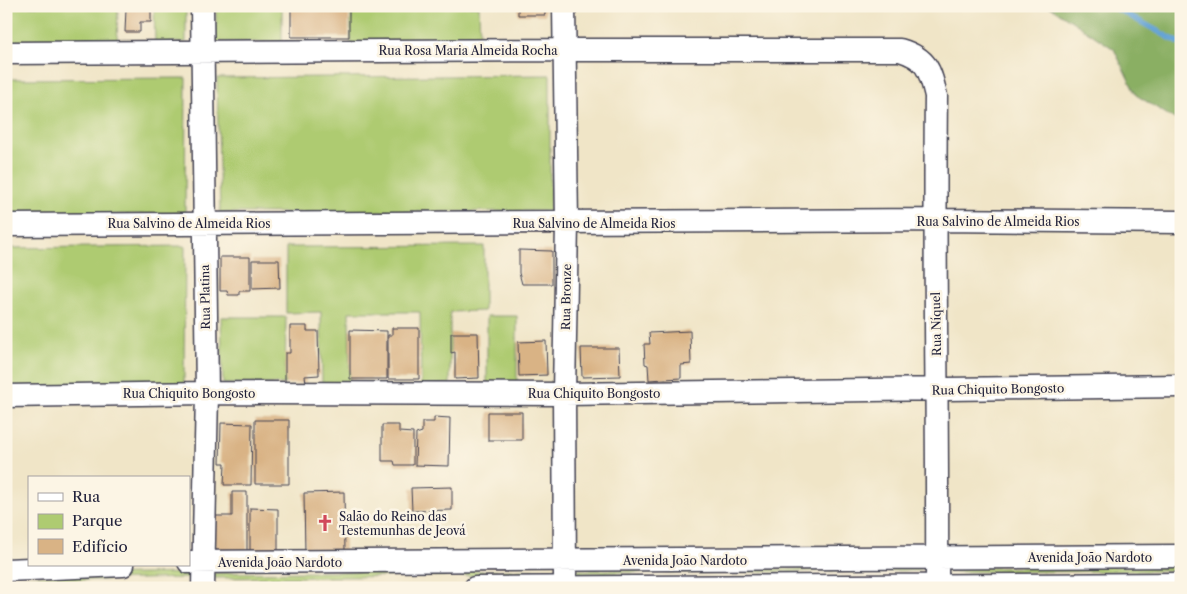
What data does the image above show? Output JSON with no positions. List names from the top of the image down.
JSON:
{
  "streets": {
    "street": [
      "Rua Rosa Maria Almeida Rocha",
      "Rua Salvino de Almeida Rios",
      "Rua Platina",
      "Rua Bronze",
      "Rua Níquel",
      "Rua Chiquito Bongosto",
      "Avenida João Nardoto"
    ]
  },
  "crossings": [
    ["Rua Rosa Maria Almeida Rocha", "Rua Platina"],
    ["Rua Rosa Maria Almeida Rocha", "Rua Bronze"],
    ["Rua Rosa Maria Almeida Rocha", "Rua Níquel"],
    ["Rua Salvino de Almeida Rios", "Rua Platina"],
    ["Rua Salvino de Almeida Rios", "Rua Bronze"],
    ["Rua Salvino de Almeida Rios", "Rua Níquel"],
    ["Rua Platina", "Rua Chiquito Bongosto"],
    ["Rua Platina", "Avenida João Nardoto"],
    ["Rua Bronze", "Rua Chiquito Bongosto"],
    ["Rua Bronze", "Avenida João Nardoto"],
    ["Rua Níquel", "Rua Chiquito Bongosto"],
    ["Rua Níquel", "Avenida João Nardoto"]
  ],
  "places": {
    "church": ["Salão do Reino das Testemunhas de Jeová"]
  },
  "legend": ["Rua", "Parque", "Edifício"]
}
